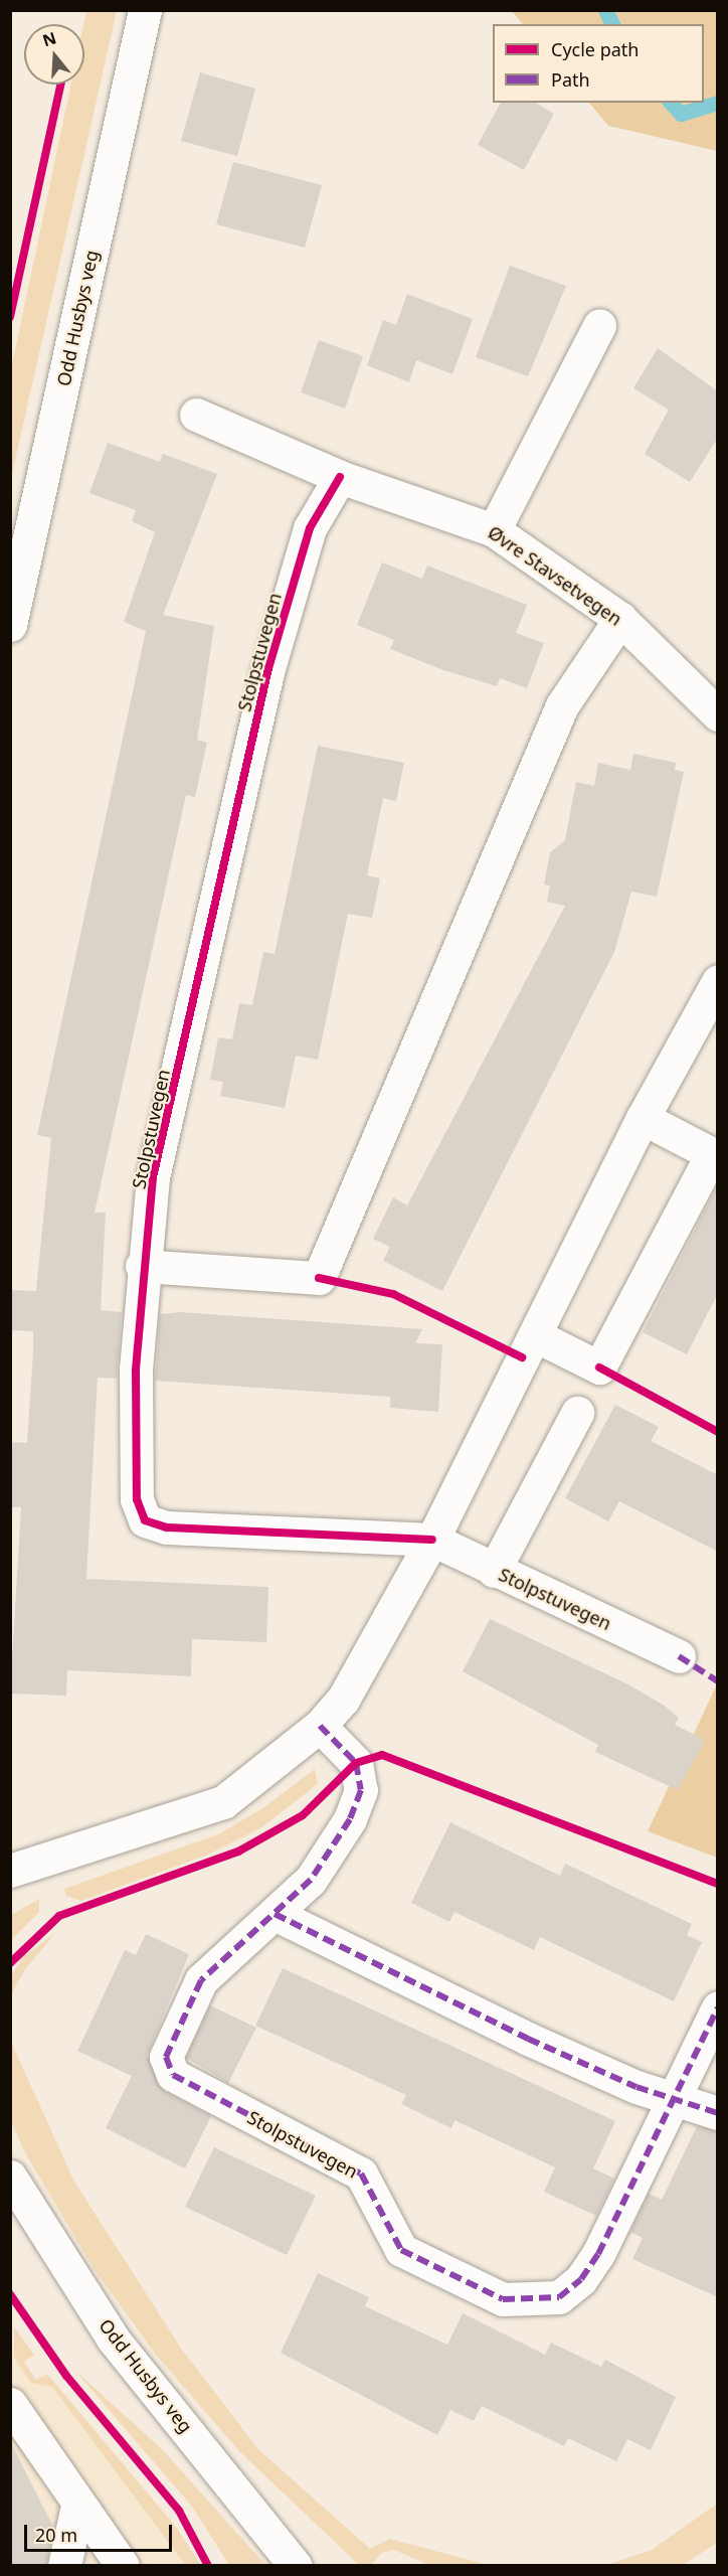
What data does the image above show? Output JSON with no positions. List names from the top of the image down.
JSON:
{
  "streets": {
    "street": ["Odd Husbys veg", "Øvre Stavsetvegen", "Stolpstuvegen"]
  },
  "crossings": [
    ["Øvre Stavsetvegen", "Stolpstuvegen"]
  ],
  "legend": ["Cycle path", "Path"],
  "scale_bar": "20 m",
  "north": "top"
}
